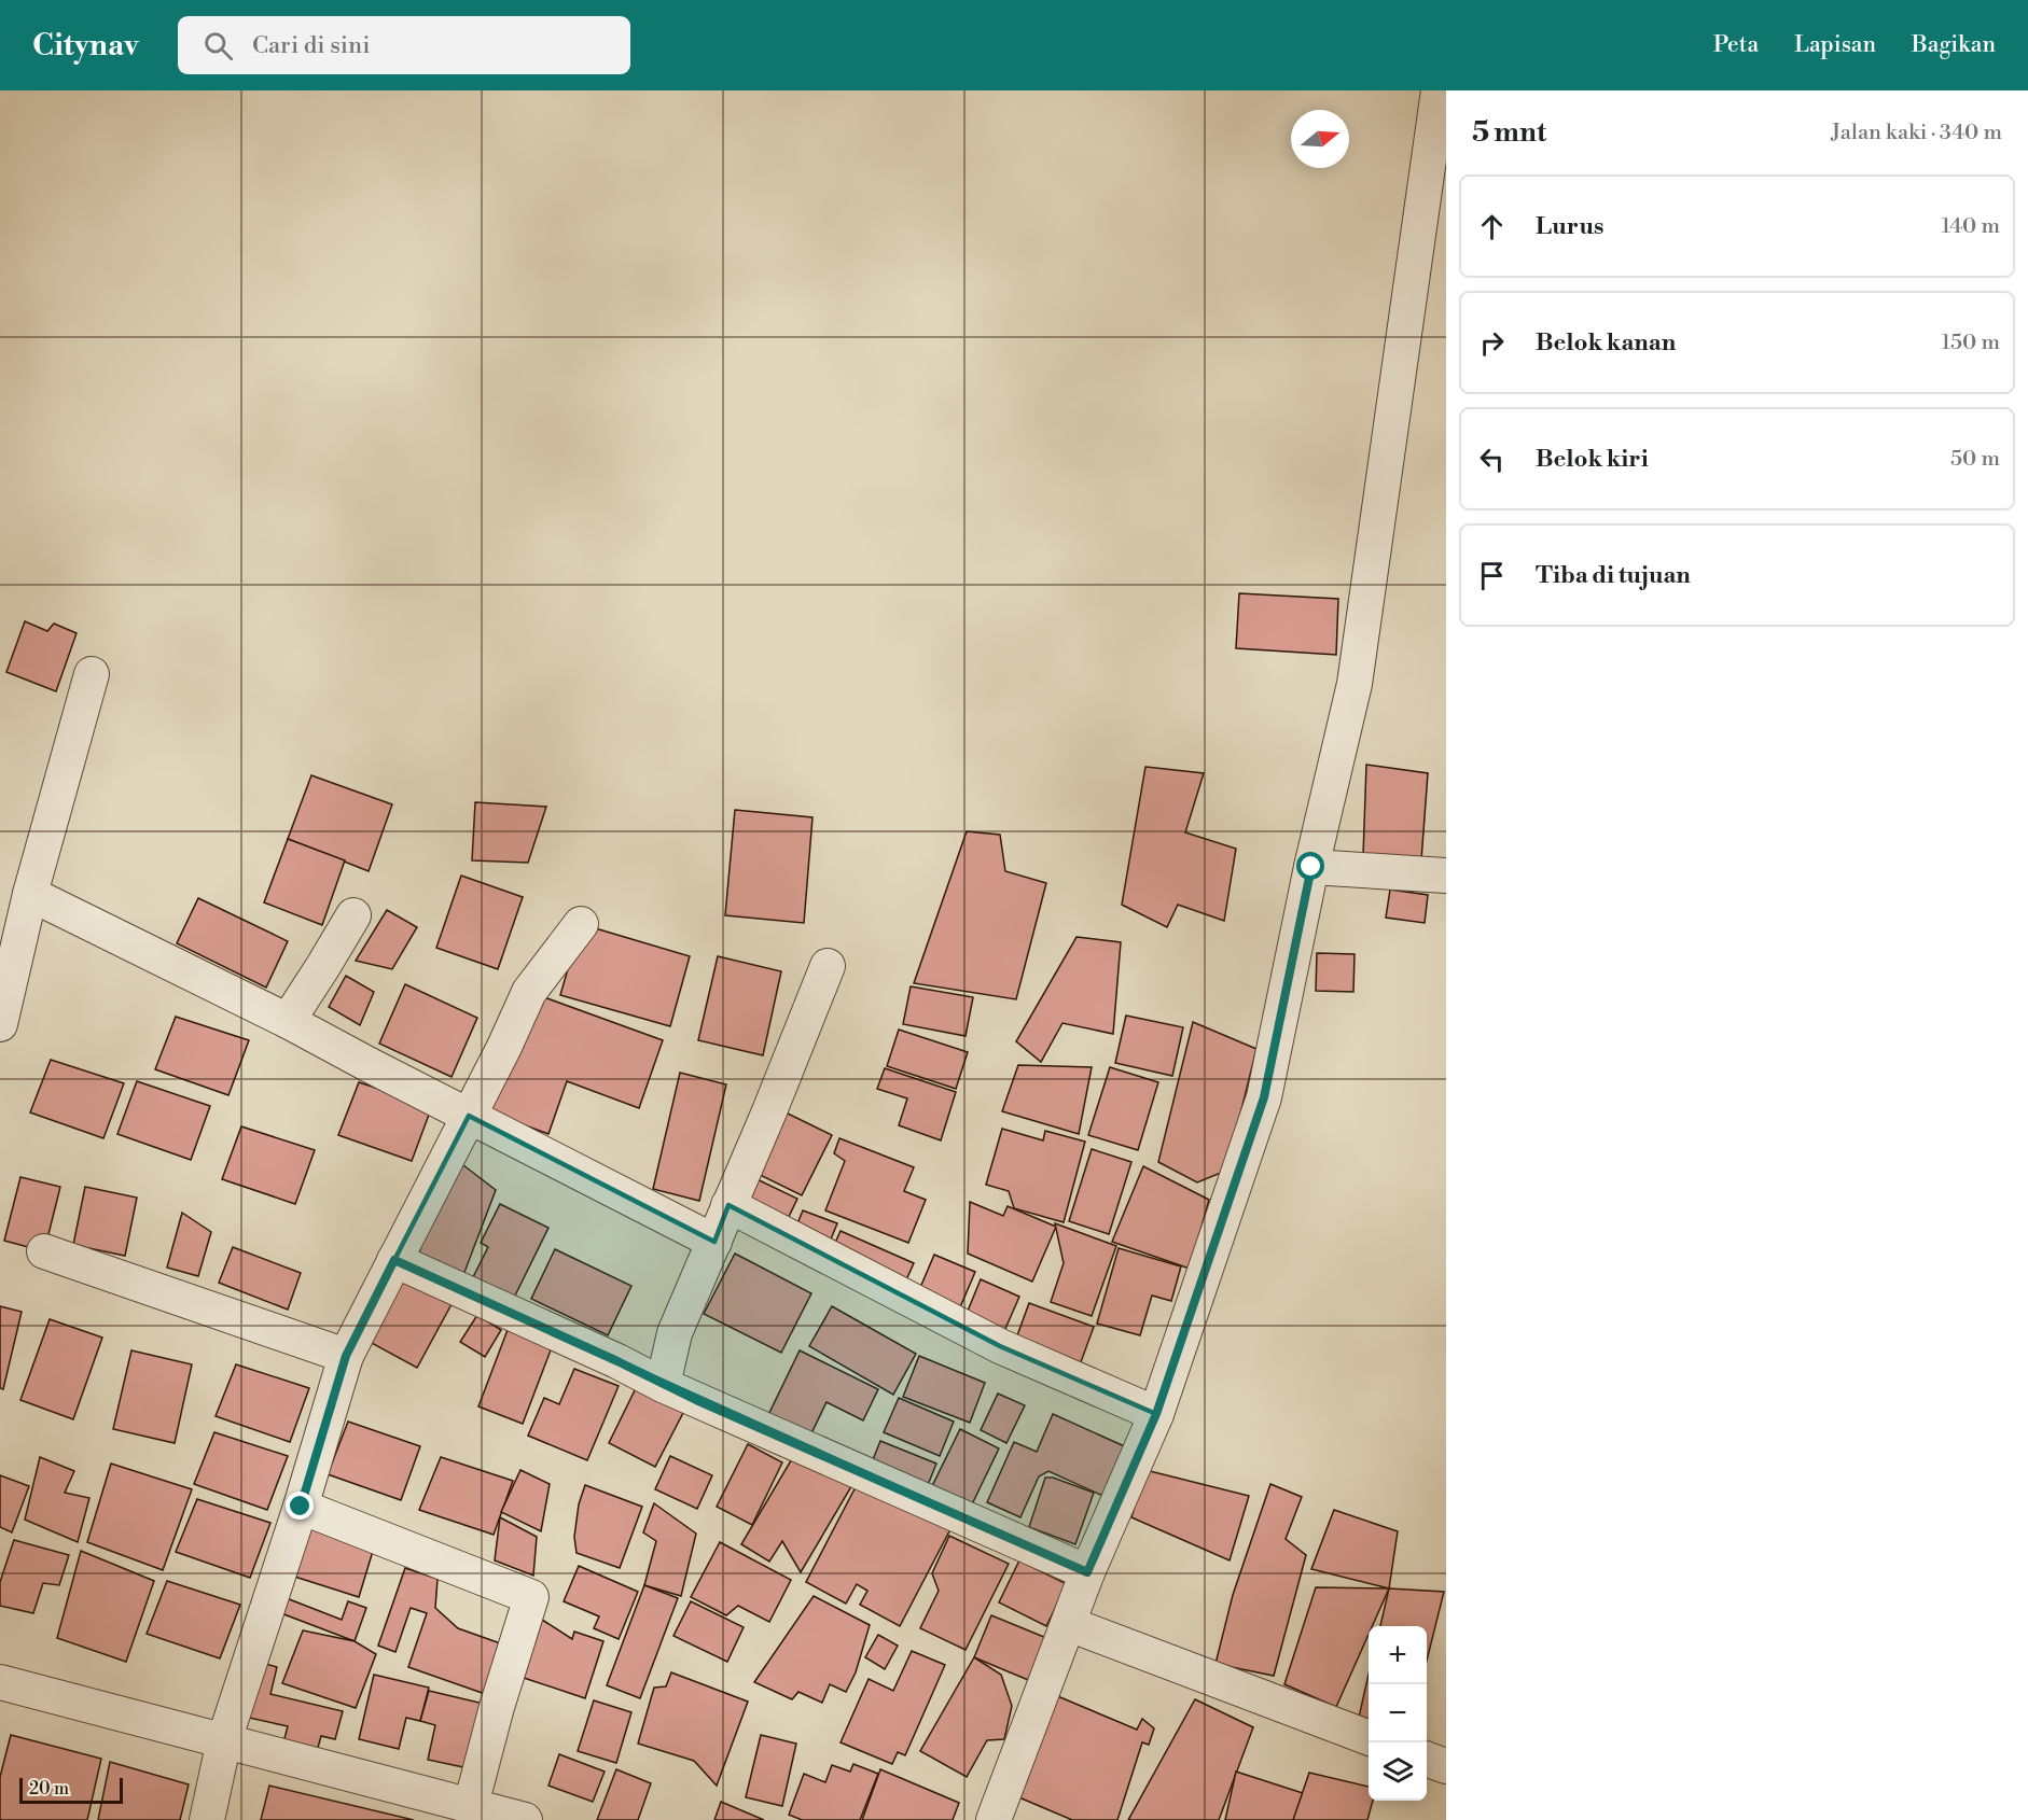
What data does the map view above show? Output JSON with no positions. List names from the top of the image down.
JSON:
{
  "scale_bar": "20 m",
  "north": "right",
  "page": {
    "header": "Citynav",
    "search": "Cari di sini",
    "nav": ["Peta", "Lapisan", "Bagikan"],
    "heading": ["5 mnt", "Jalan kaki · 340 m"],
    "list": [
      ["Lurus", "140 m"],
      ["Belok kanan", "150 m"],
      ["Belok kiri", "50 m"],
      "Tiba di tujuan"
    ],
    "map_buttons": ["+", "−"],
    "scale": "20 m"
  }
}
